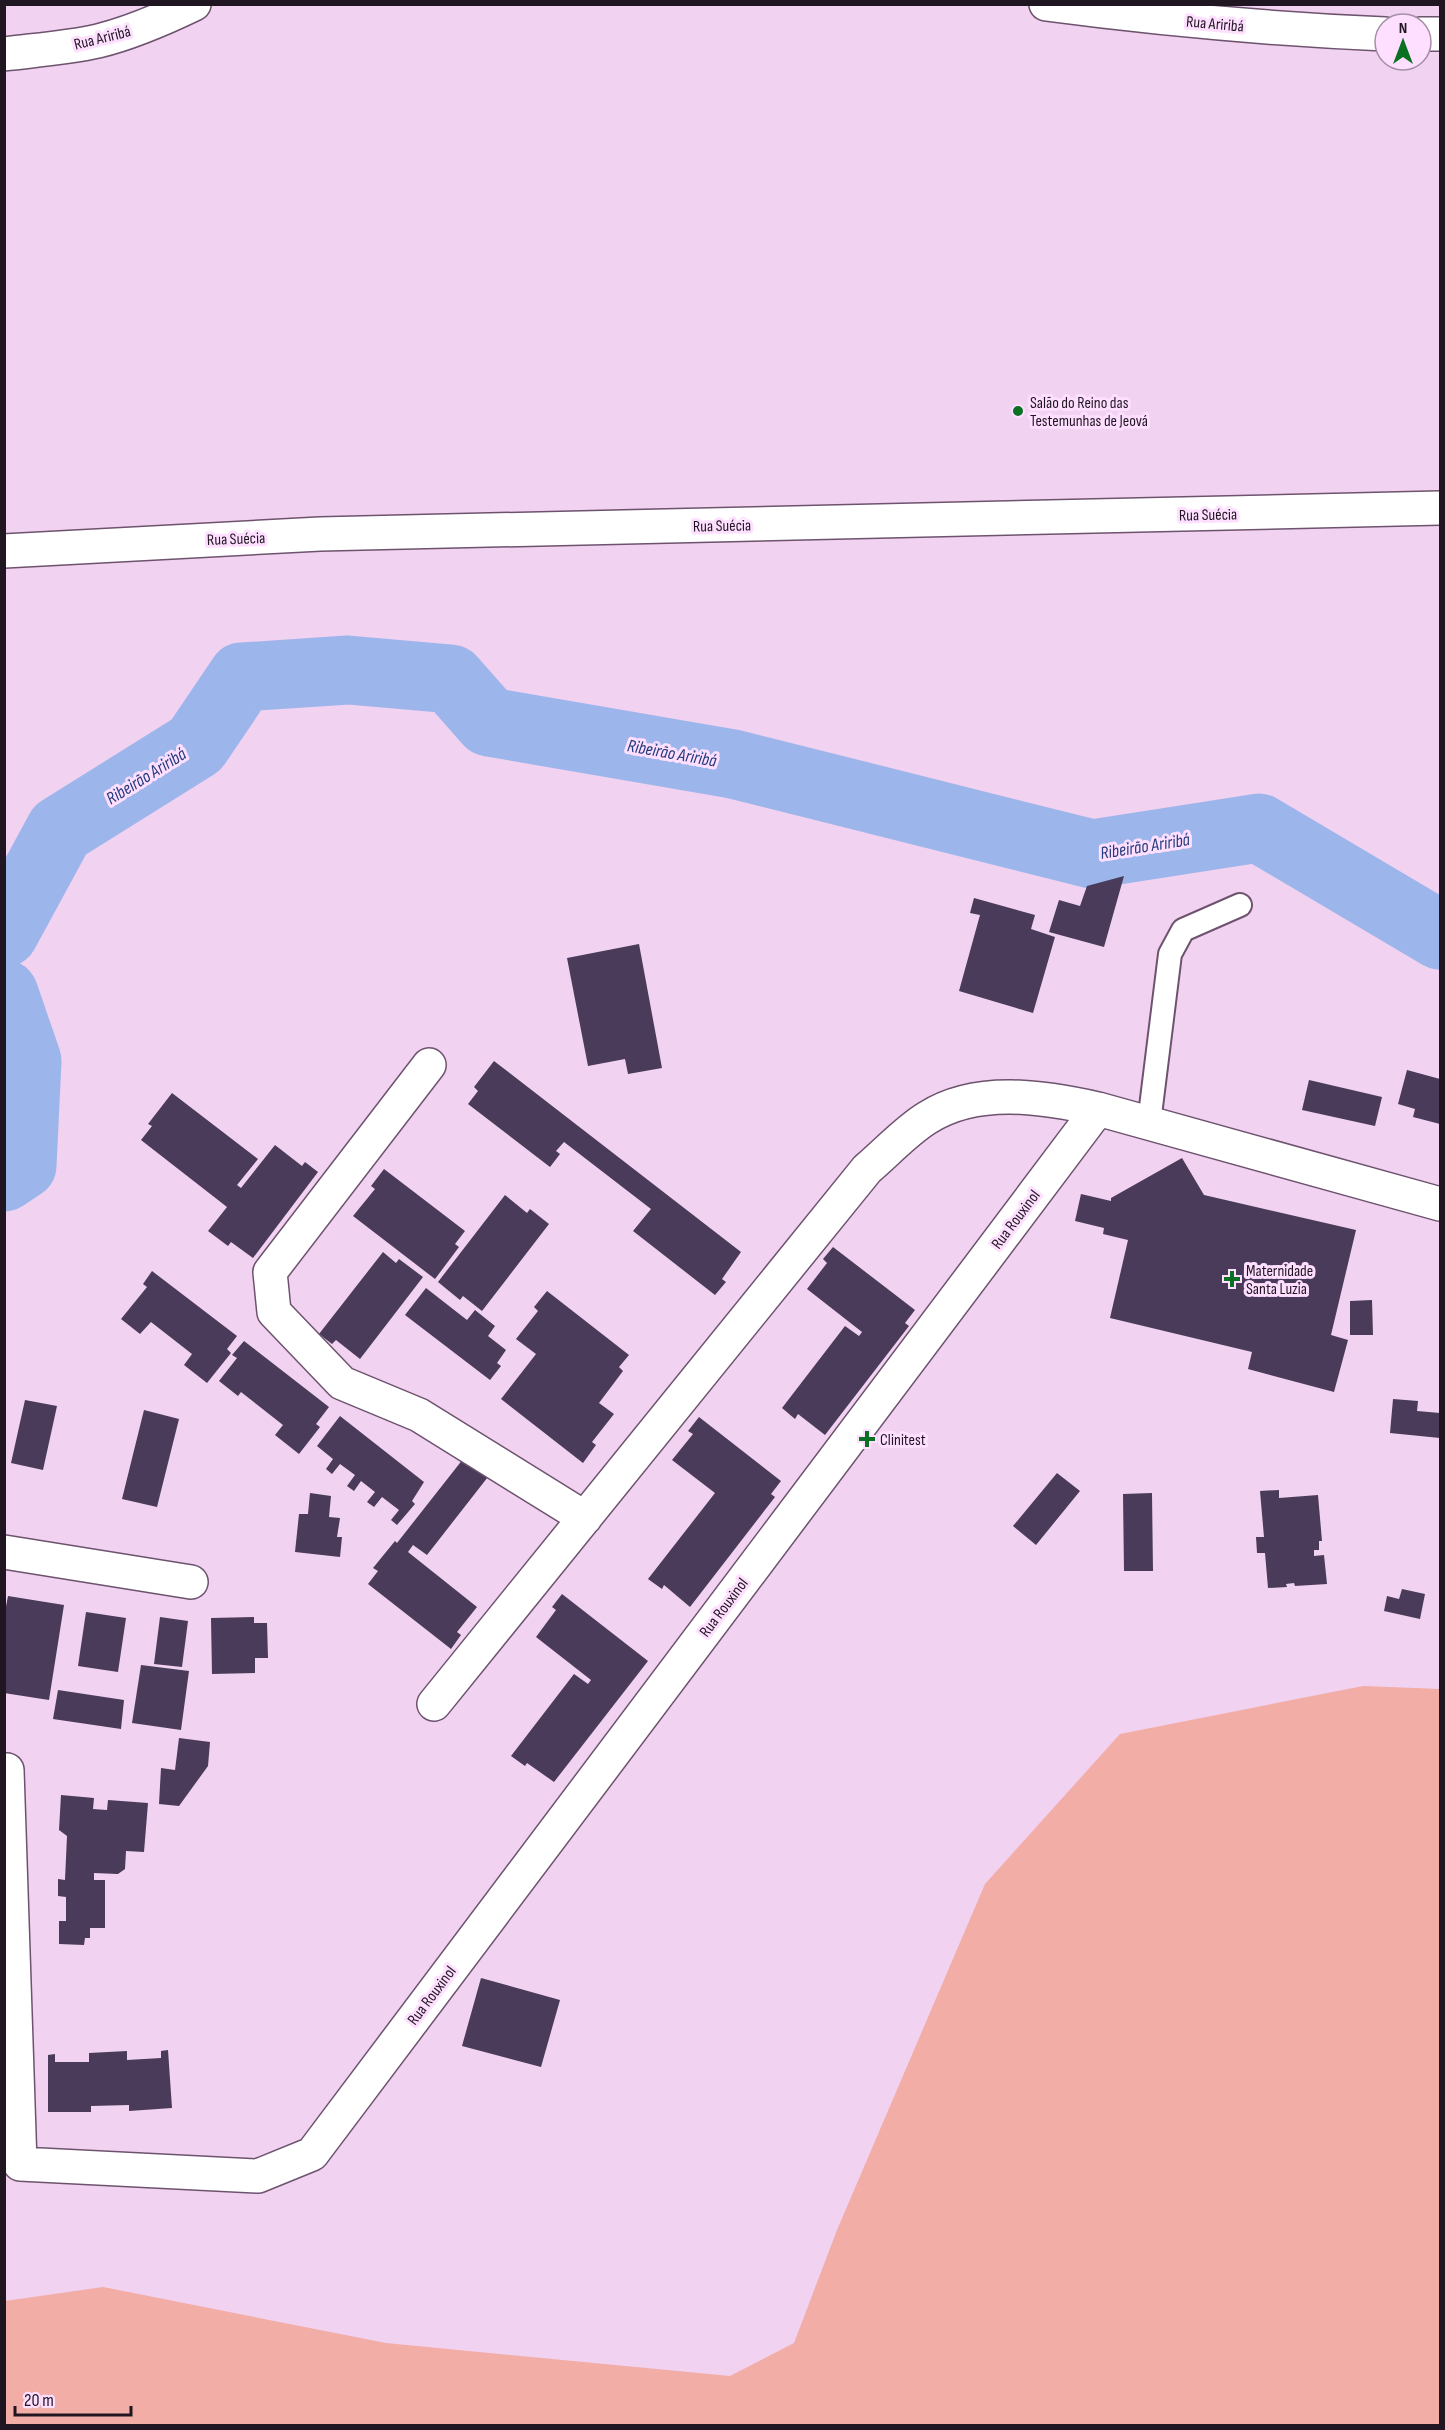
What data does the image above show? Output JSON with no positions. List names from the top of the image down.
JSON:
{
  "streets": {
    "street": ["Rua Ariribá", "Rua Suécia", "Rua Rouxinol"]
  },
  "water": ["Ribeirão Ariribá"],
  "places": {
    "other": ["Salão do Reino das Testemunhas de Jeová"],
    "health": ["Maternidade Santa Luzia", "Clinitest"]
  },
  "scale_bar": "20 m",
  "north": "top"
}
